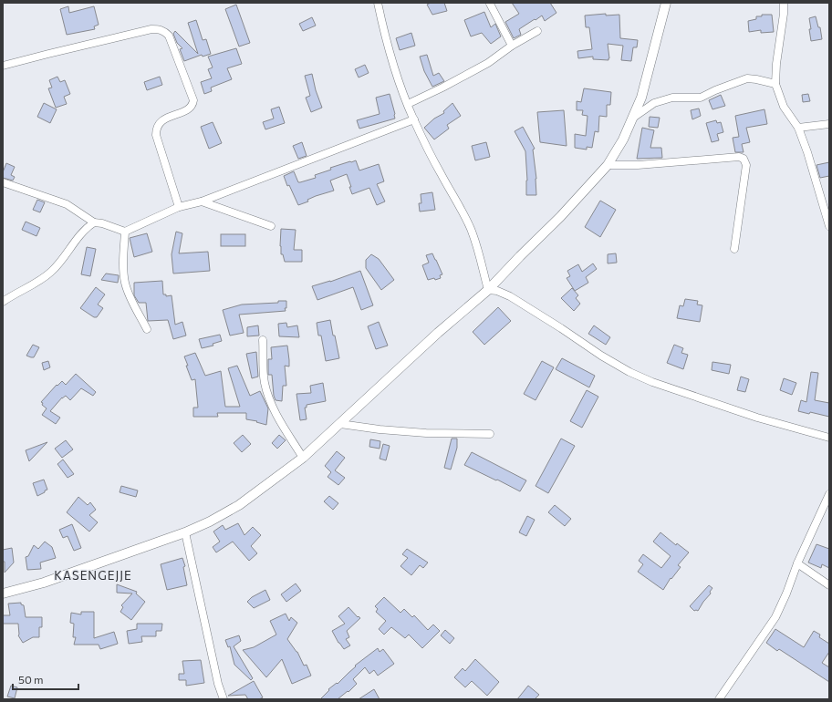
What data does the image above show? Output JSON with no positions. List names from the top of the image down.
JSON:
{
  "districts": ["KASENGEJJE"],
  "scale_bar": "50 m"
}
